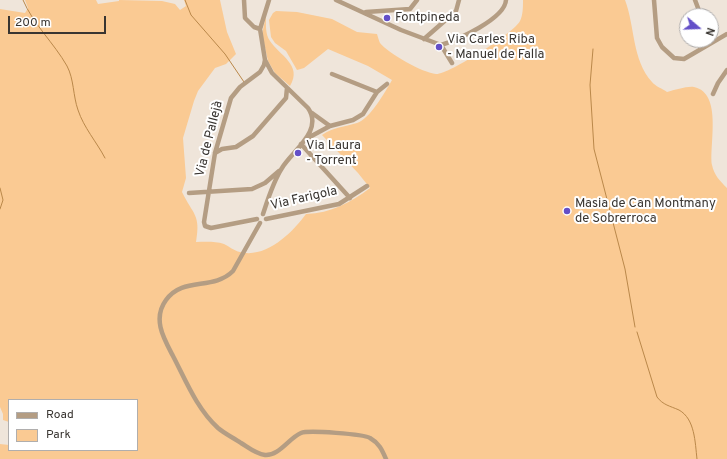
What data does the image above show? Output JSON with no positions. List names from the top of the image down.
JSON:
{
  "streets": {
    "street": ["Via de Pallejà", "Via Farigola"]
  },
  "crossings": [
    ["Via de Pallejà", "Via Farigola"]
  ],
  "places": [
    "Fontpineda",
    "Via Carles Riba - Manuel de Falla",
    "Via Laura - Torrent",
    "Masia de Can Montmany de Sobrerroca"
  ],
  "legend": ["Road", "Park"],
  "scale_bar": "200 m",
  "north": "right"
}
